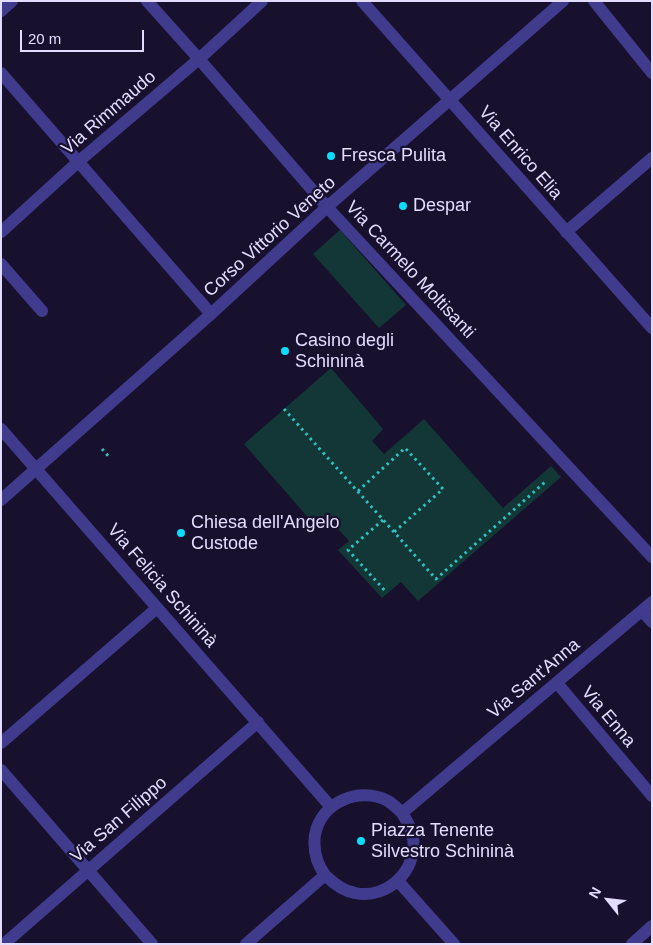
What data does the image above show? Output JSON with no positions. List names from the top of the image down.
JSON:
{
  "streets": {
    "street": [
      "Via Rimmaudo",
      "Via Enrico Elia",
      "Corso Vittorio Veneto",
      "Via Carmelo Moltisanti",
      "Via Felicia Schininà",
      "Via Sant'Anna",
      "Via Enna",
      "Via San Filippo"
    ]
  },
  "crossings": [
    ["Via Rimmaudo", "Via Carmelo Moltisanti"],
    ["Via Enrico Elia", "Corso Vittorio Veneto"],
    ["Corso Vittorio Veneto", "Via Carmelo Moltisanti"],
    ["Corso Vittorio Veneto", "Via Felicia Schininà"],
    ["Via Felicia Schininà", "Via Sant'Anna"],
    ["Via Felicia Schininà", "Via San Filippo"],
    ["Via Sant'Anna", "Via Enna"]
  ],
  "places": [
    "Fresca Pulita",
    "Despar",
    "Casino degli Schininà",
    "Chiesa dell'Angelo Custode",
    "Piazza Tenente Silvestro Schininà"
  ],
  "scale_bar": "20 m",
  "north": "top left"
}
